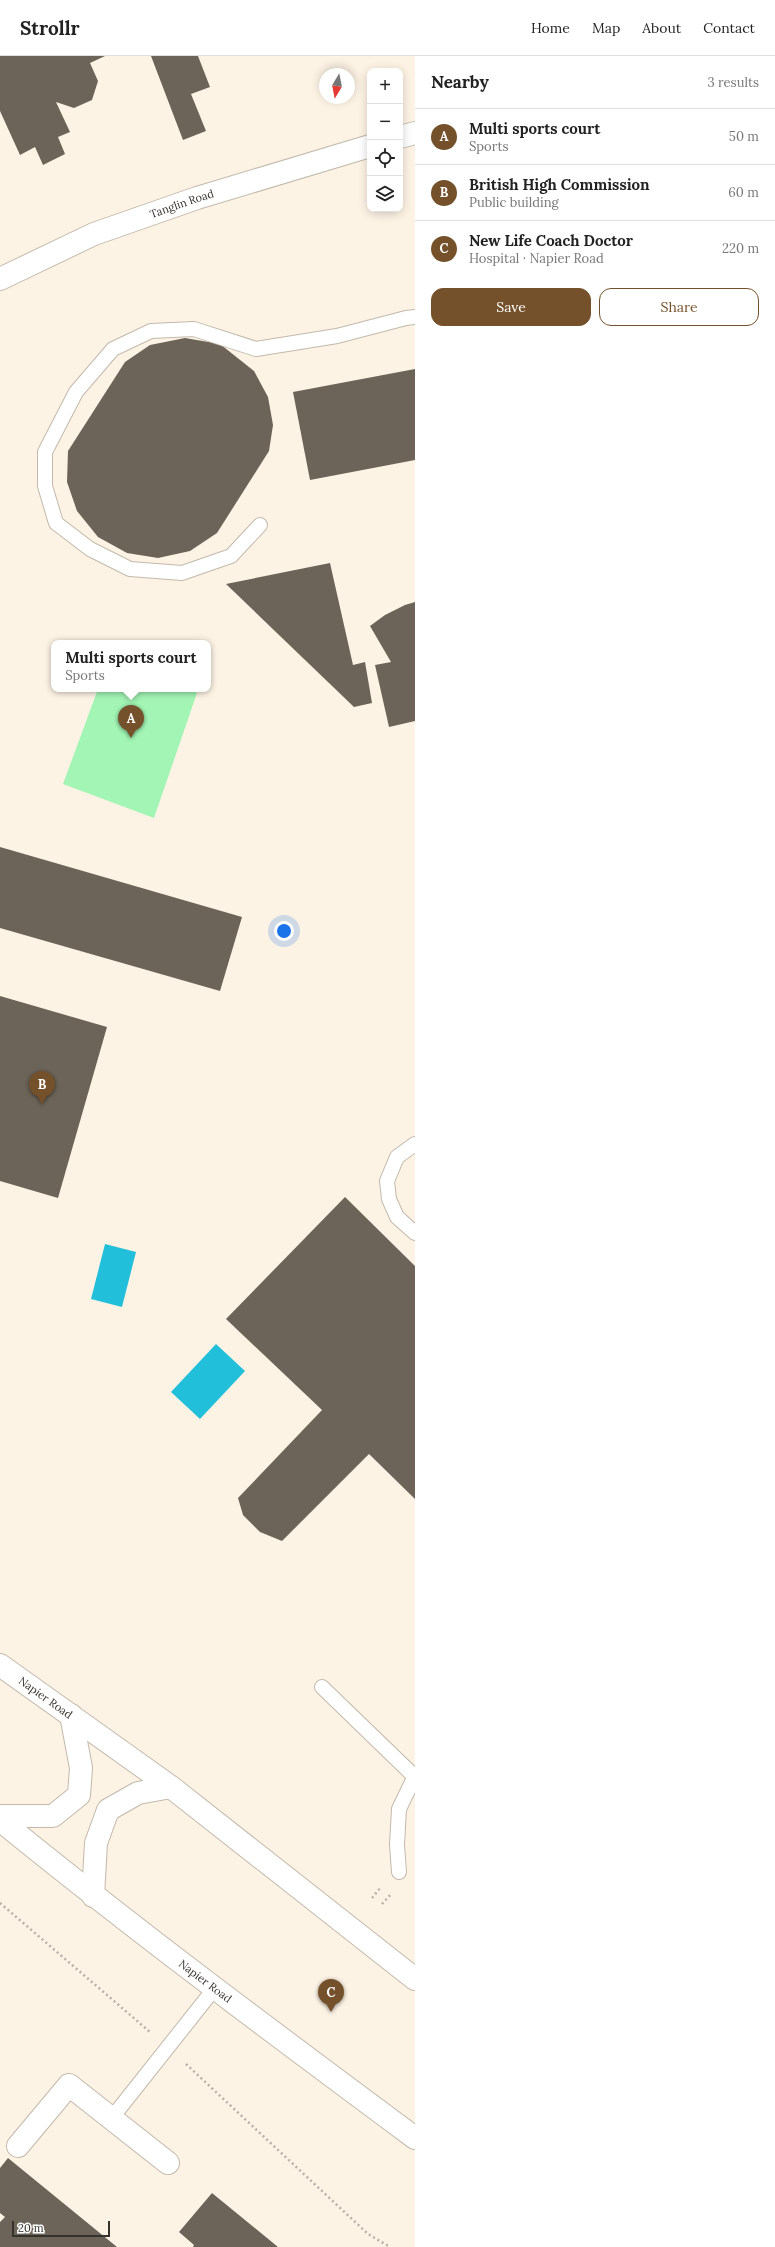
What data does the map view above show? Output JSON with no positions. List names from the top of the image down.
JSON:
{
  "streets": {
    "main road": ["Tanglin Road", "Napier Road"]
  },
  "scale_bar": "20 m",
  "north": "bottom",
  "page": {
    "header": "Strollr",
    "nav": [
      "Home",
      "Map",
      "About",
      "Contact"
    ],
    "heading": ["Nearby", "3 results"],
    "map_buttons": ["+", "−"],
    "list": [
      {
        "mark": "A",
        "name": "Multi sports court",
        "note": "Sports",
        "value": "50 m"
      },
      {
        "mark": "B",
        "name": "British High Commission",
        "note": "Public building",
        "value": "60 m"
      },
      {
        "mark": "C",
        "name": "New Life Coach Doctor",
        "note": "Hospital · Napier Road",
        "value": "220 m"
      }
    ],
    "buttons": ["Save", "Share"],
    "popup": ["Multi sports court", "Sports"],
    "pins": ["A", "B", "C"],
    "scale": "20 m"
  }
}
